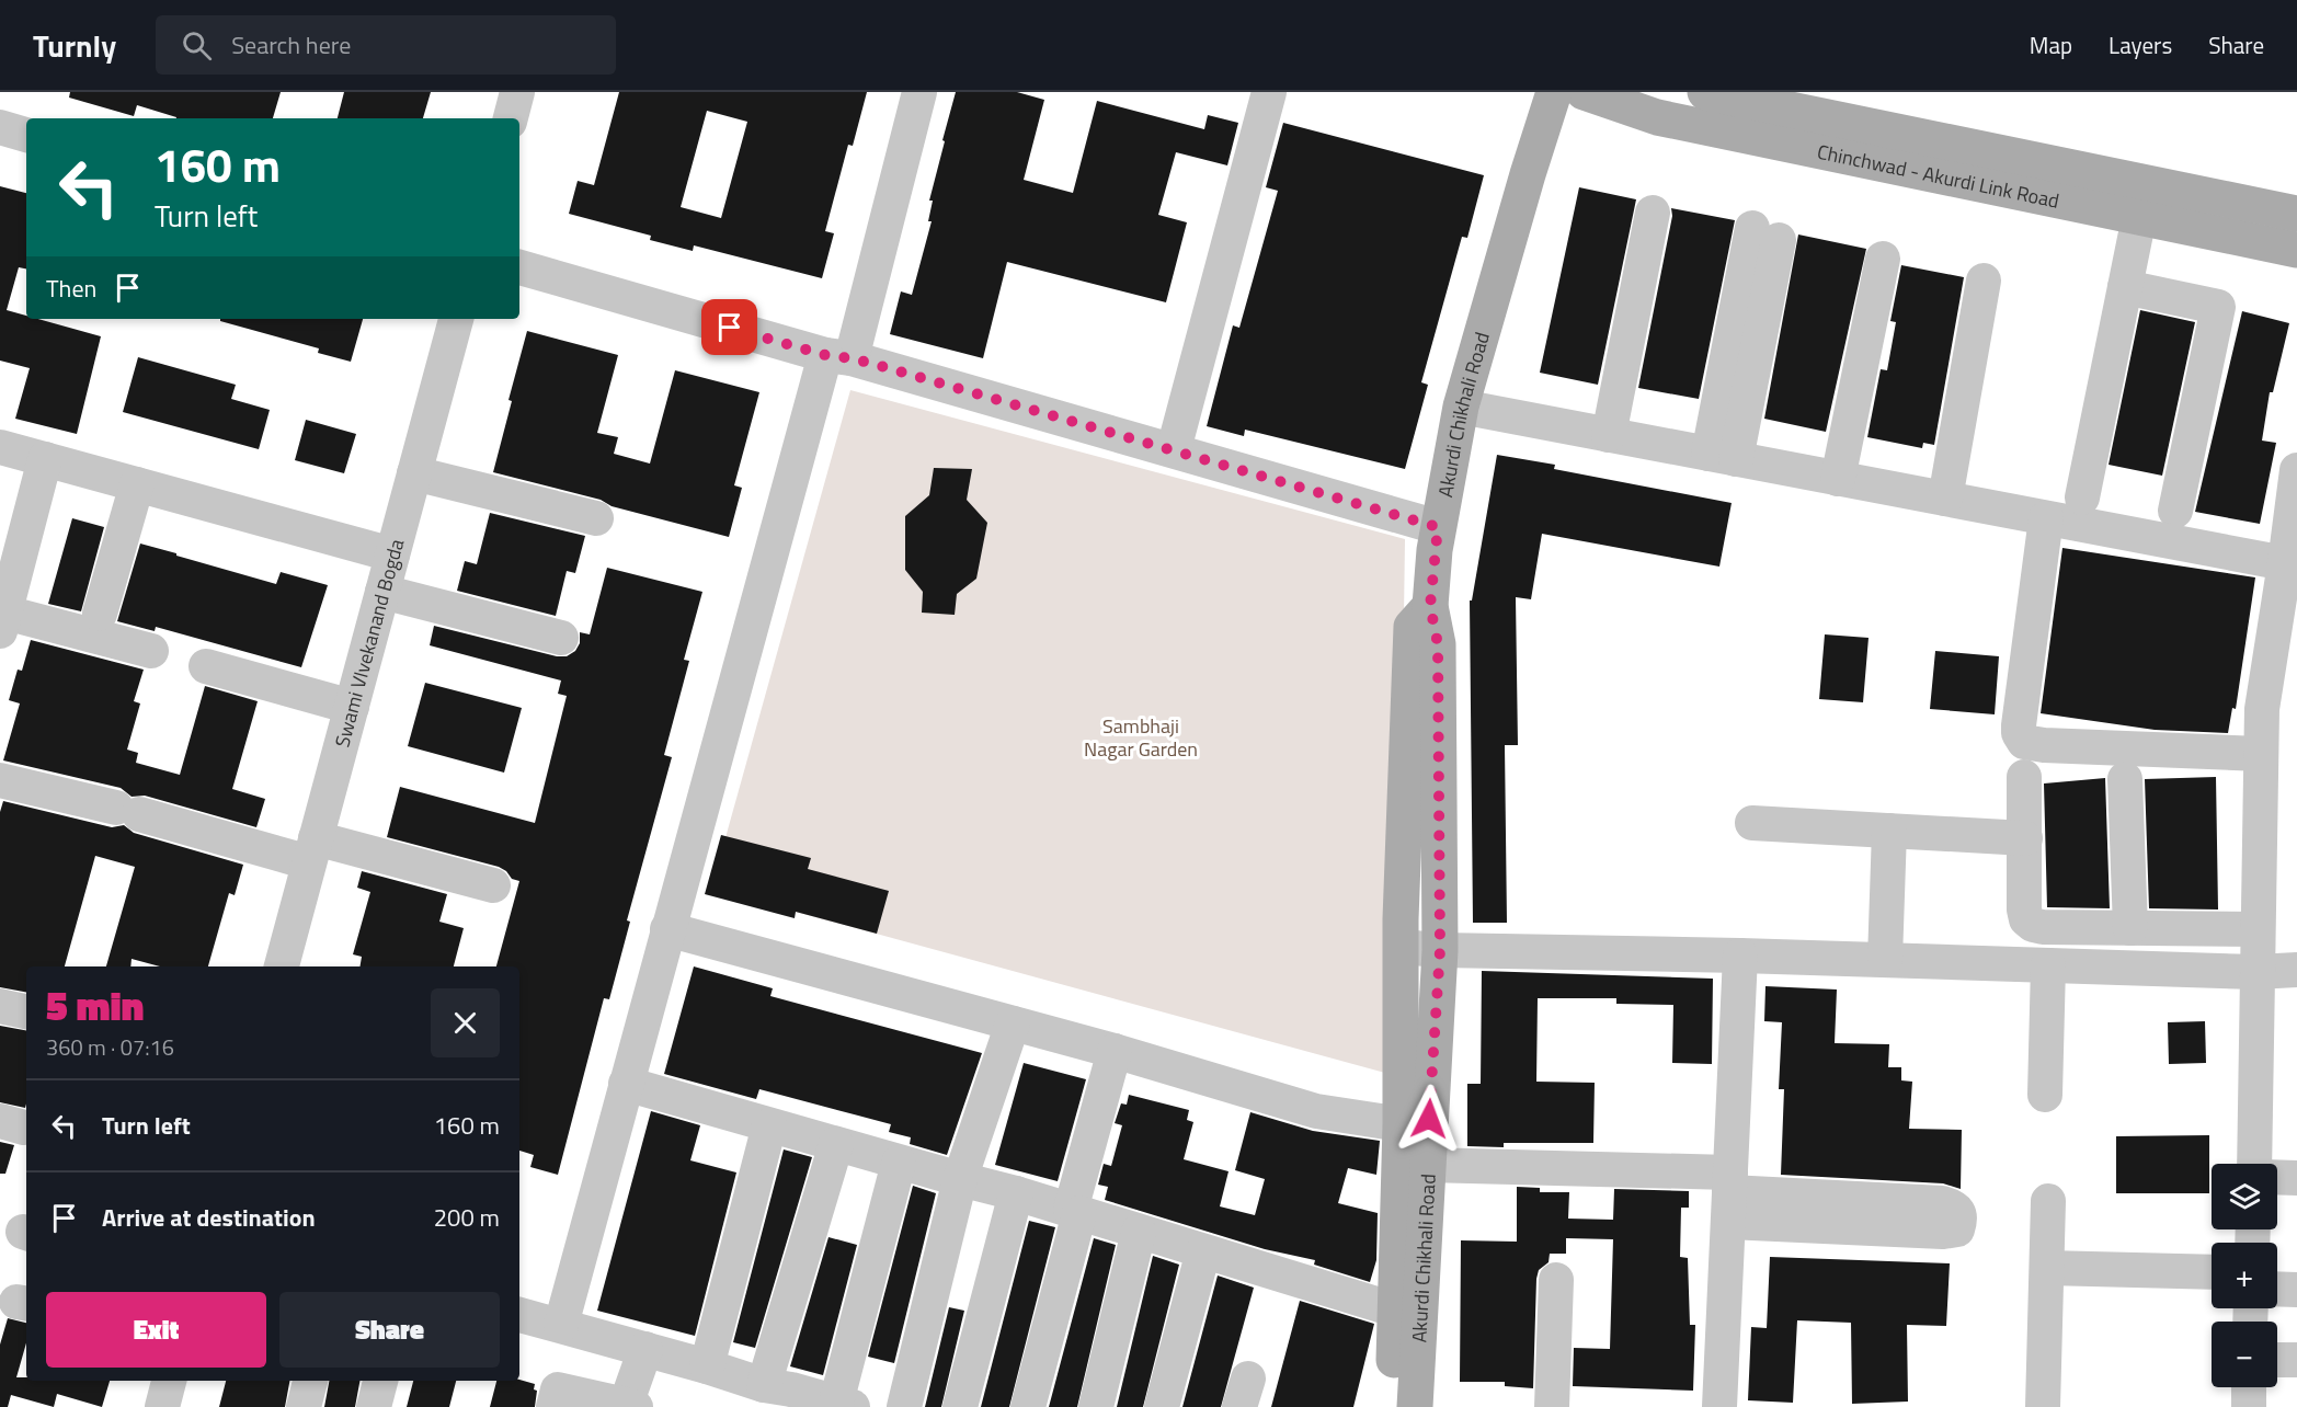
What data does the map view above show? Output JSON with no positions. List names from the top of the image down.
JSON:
{
  "streets": {
    "main road": ["Chinchwad - Akurdi Link Road", "Akurdi Chikhali Road"],
    "street": ["Swami VIvekanand Bogda"]
  },
  "parks": ["Sambhaji Nagar Garden"],
  "page": {
    "header": "Turnly",
    "search": "Search here",
    "nav": ["Map", "Layers", "Share"],
    "turn": ["160 m", "Turn left"],
    "then": "Then",
    "heading": ["5 min", "360 m · 07:16"],
    "list": [
      {
        "name": "Turn left",
        "value": "160 m"
      },
      {
        "name": "Arrive at destination",
        "value": "200 m"
      }
    ],
    "map_buttons": ["+", "−"],
    "buttons": ["Exit", "Share"]
  }
}
